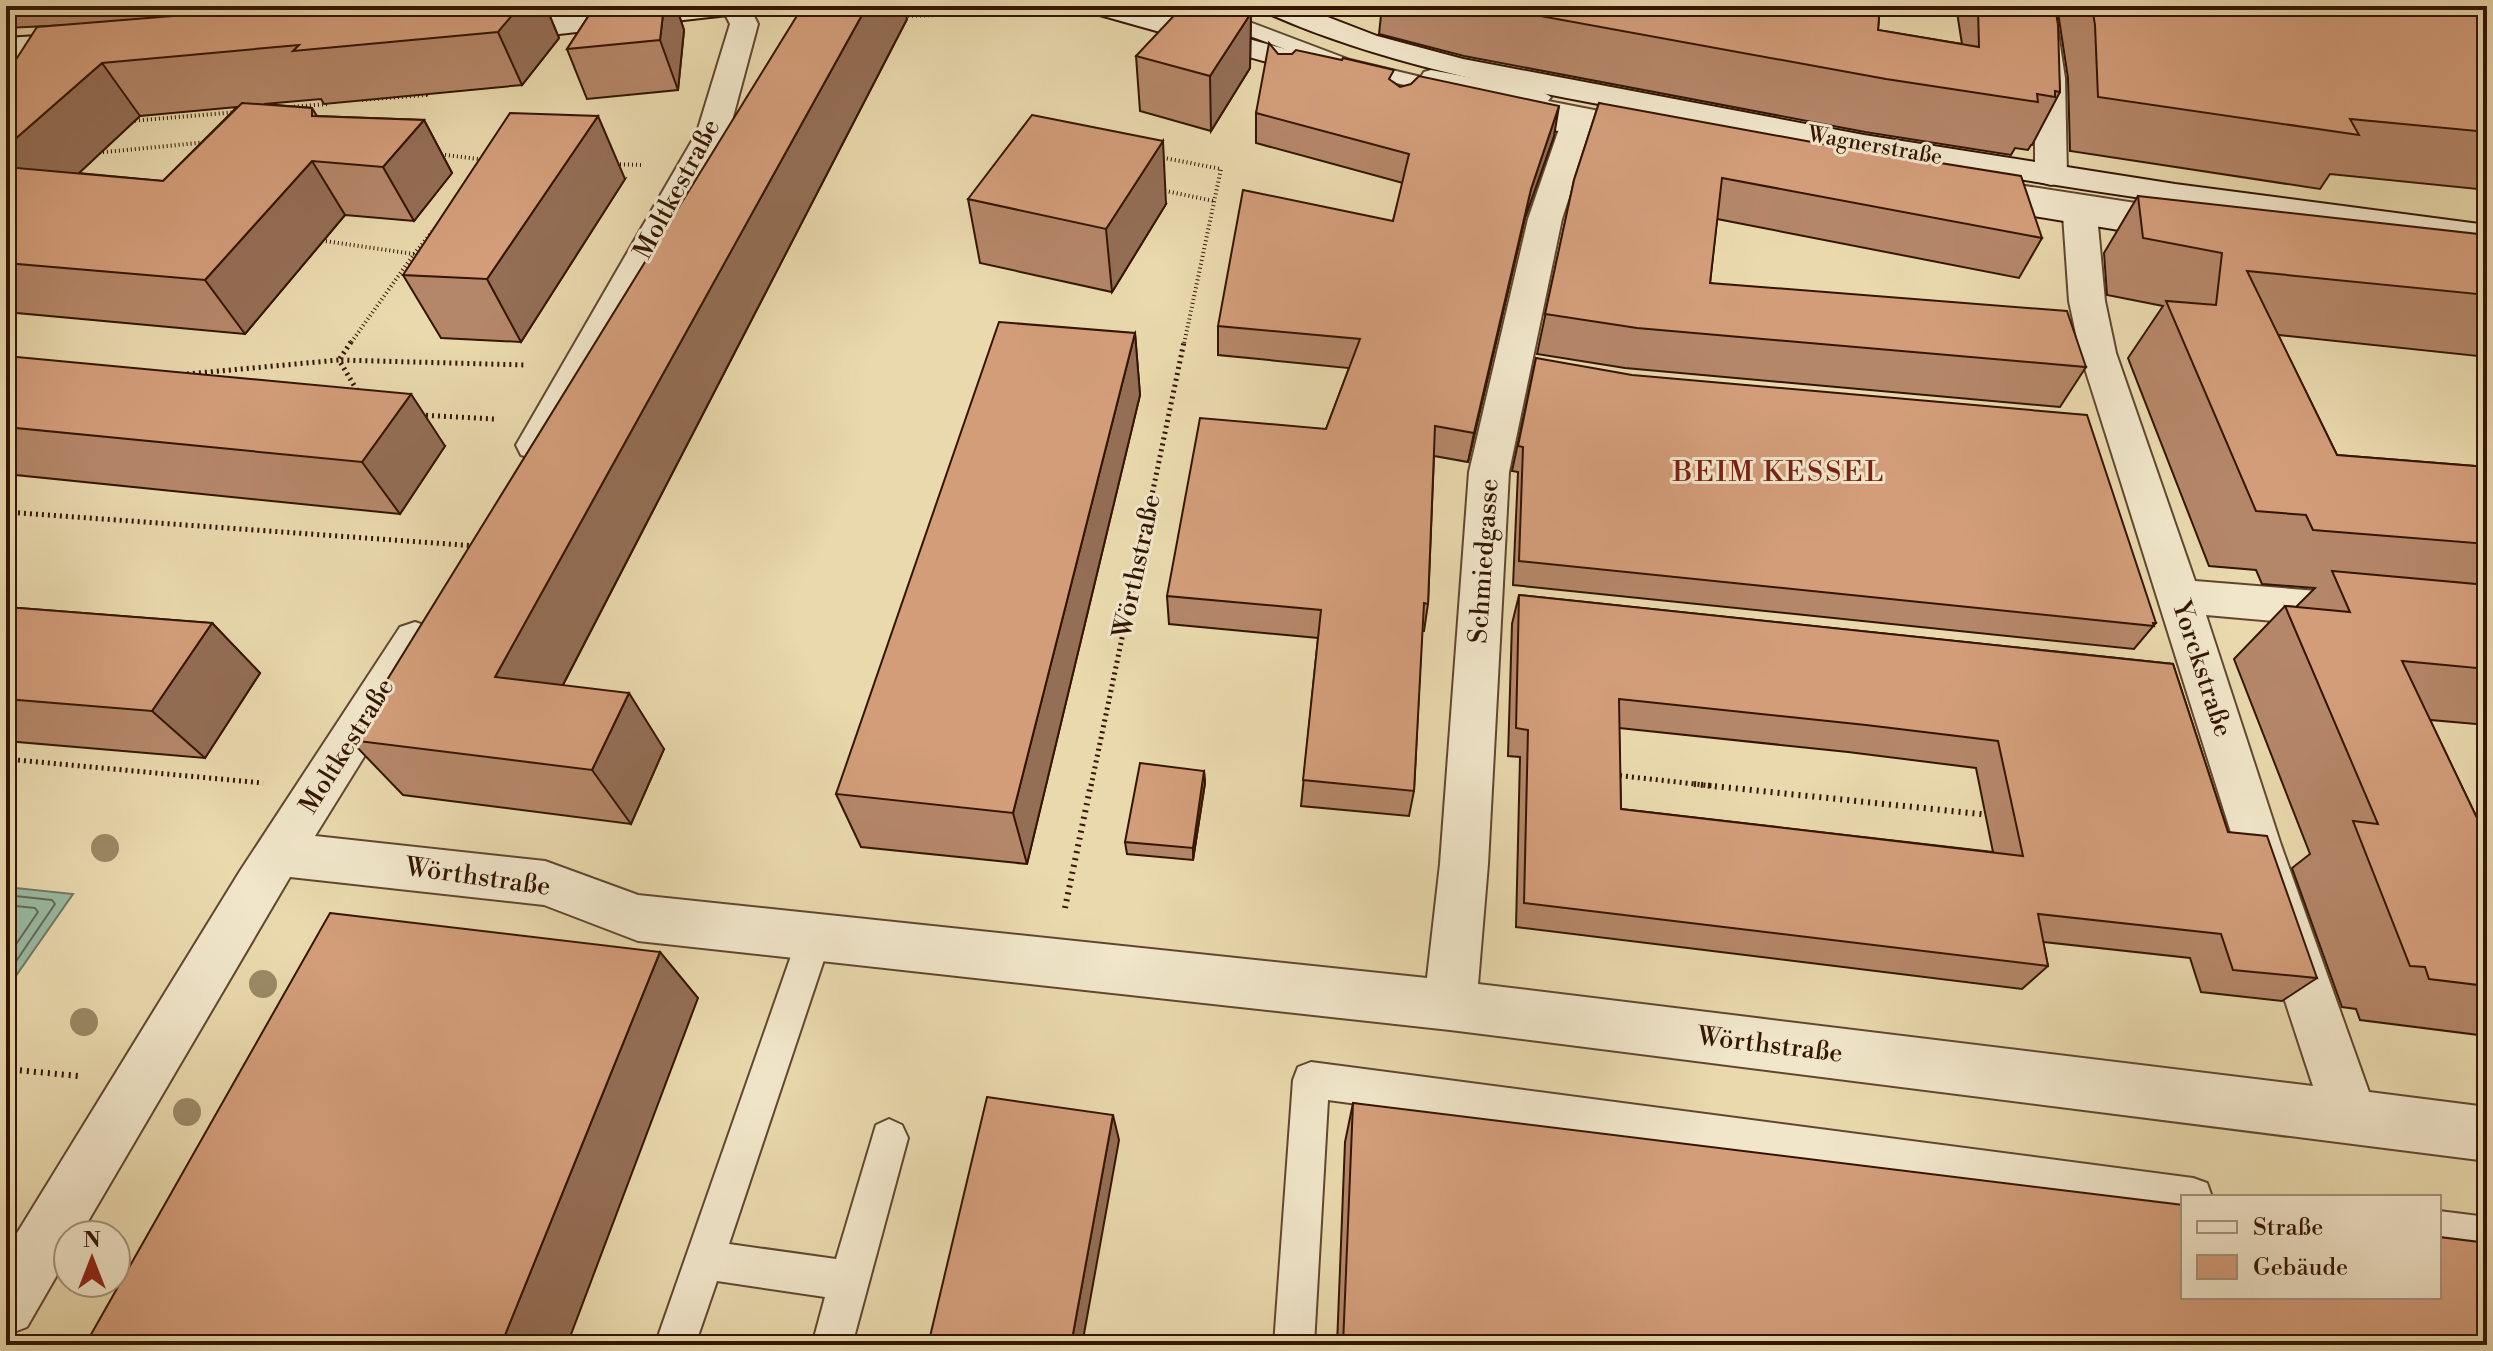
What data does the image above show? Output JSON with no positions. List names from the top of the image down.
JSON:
{
  "streets": {
    "street": [
      "Wagnerstraße",
      "Moltkestraße",
      "Schmiedgasse",
      "Wörthstraße",
      "Yorckstraße"
    ]
  },
  "crossings": [
    ["Wagnerstraße", "Yorckstraße"],
    ["Moltkestraße", "Wörthstraße"],
    ["Schmiedgasse", "Wörthstraße"],
    ["Wörthstraße", "Yorckstraße"]
  ],
  "districts": ["BEIM KESSEL"],
  "legend": ["Straße", "Gebäude"],
  "north": "top"
}
